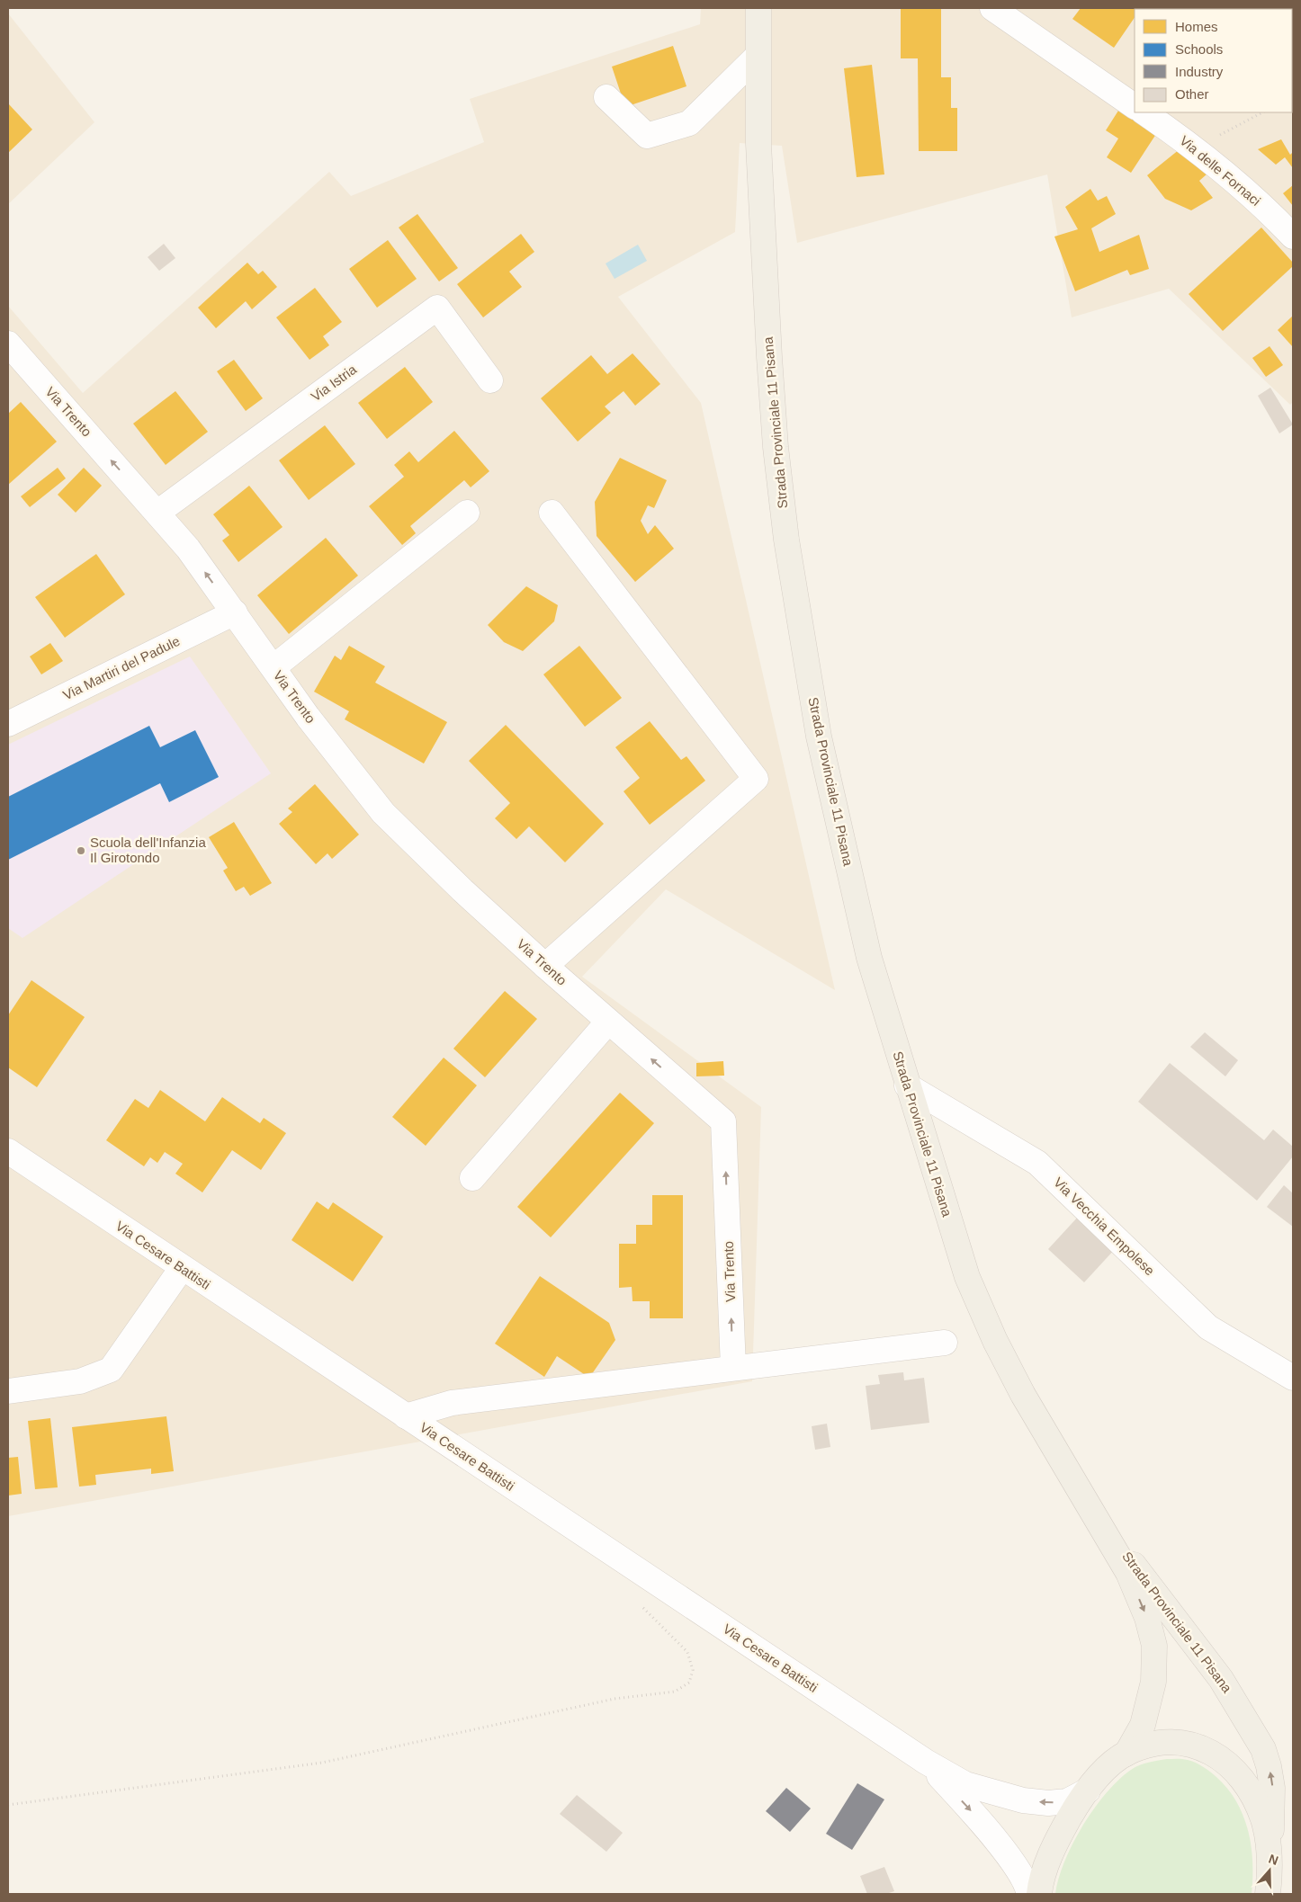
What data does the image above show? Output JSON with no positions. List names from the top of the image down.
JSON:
{
  "streets": {
    "main road": ["Strada Provinciale 11 Pisana", "Via Cesare Battisti"],
    "street": [
      "Via delle Fornaci",
      "Via Istria",
      "Via Trento",
      "Via Martiri del Padule",
      "Via Vecchia Empolese"
    ]
  },
  "crossings": [
    ["Via Istria", "Via Trento"],
    ["Via Trento", "Via Martiri del Padule"],
    ["Strada Provinciale 11 Pisana", "Via Vecchia Empolese"],
    ["Strada Provinciale 11 Pisana", "Via Cesare Battisti"]
  ],
  "one_way": ["Via Trento"],
  "places": ["Scuola dell'Infanzia Il Girotondo"],
  "legend": [
    "Homes",
    "Schools",
    "Industry",
    "Other"
  ],
  "north": "top"
}
